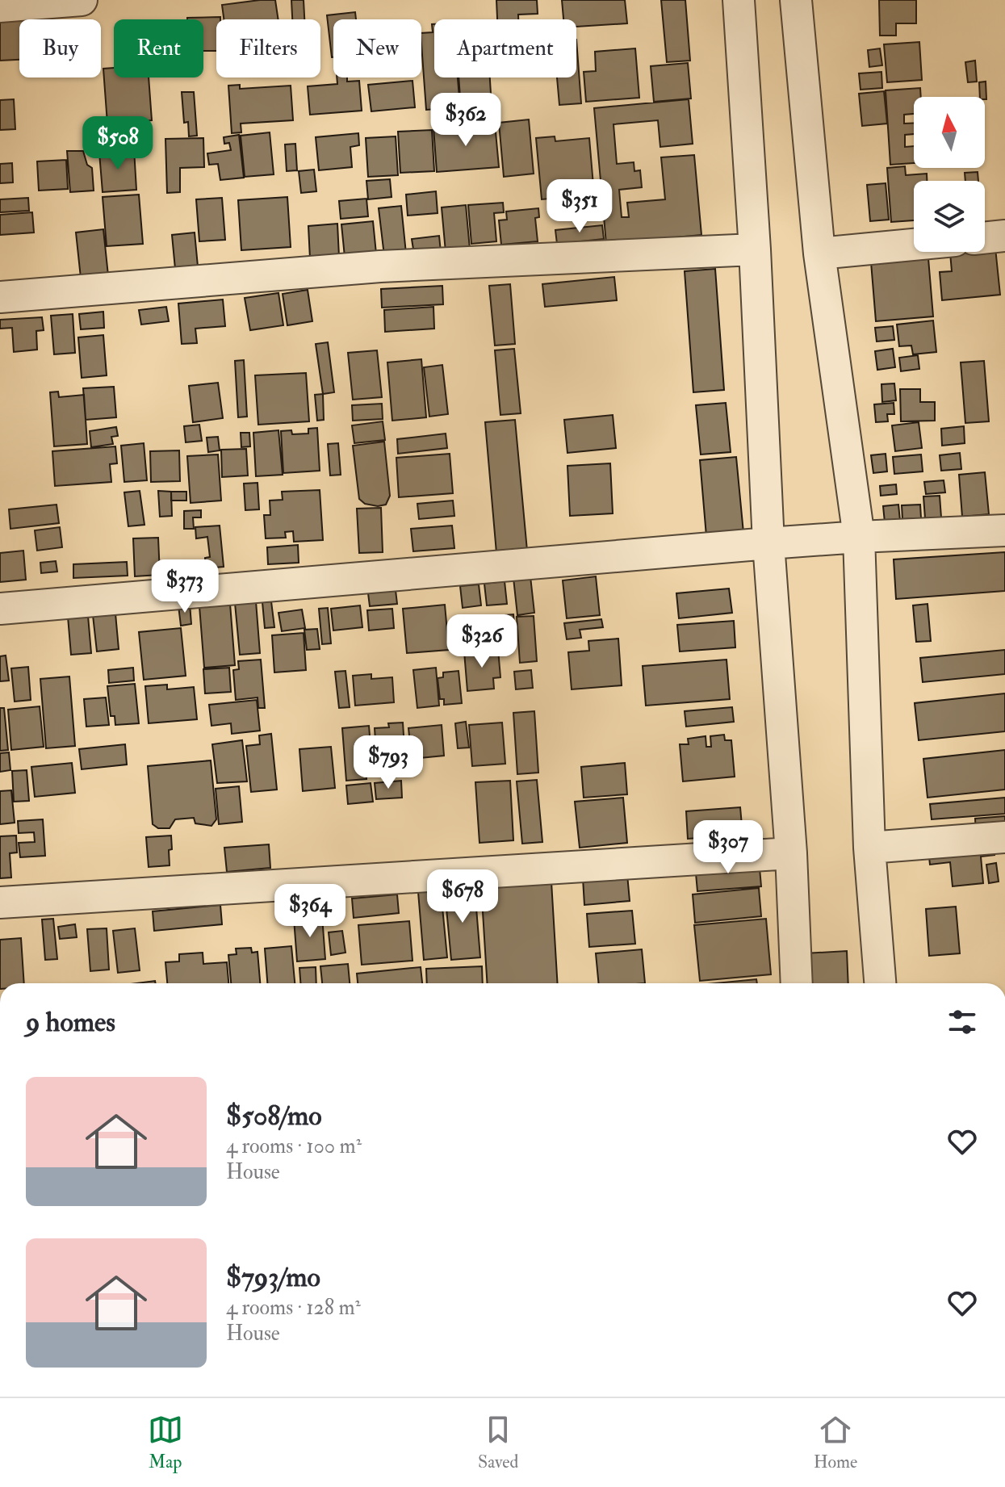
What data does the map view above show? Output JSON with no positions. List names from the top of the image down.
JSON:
{
  "north": "top",
  "page": {
    "chip": [
      "Buy",
      "Rent",
      "Filters",
      "New",
      "Apartment"
    ],
    "price": [
      "$362",
      "$508",
      "$351",
      "$373",
      "$326",
      "$793",
      "$307",
      "$678",
      "$364"
    ],
    "heading": "9 homes",
    "list": [
      {
        "name": "$508/mo",
        "note": "4 rooms · 100 m² · House"
      },
      {
        "name": "$793/mo",
        "note": "4 rooms · 128 m² · House"
      }
    ],
    "tabs": ["Map", "Saved", "Home"]
  }
}
